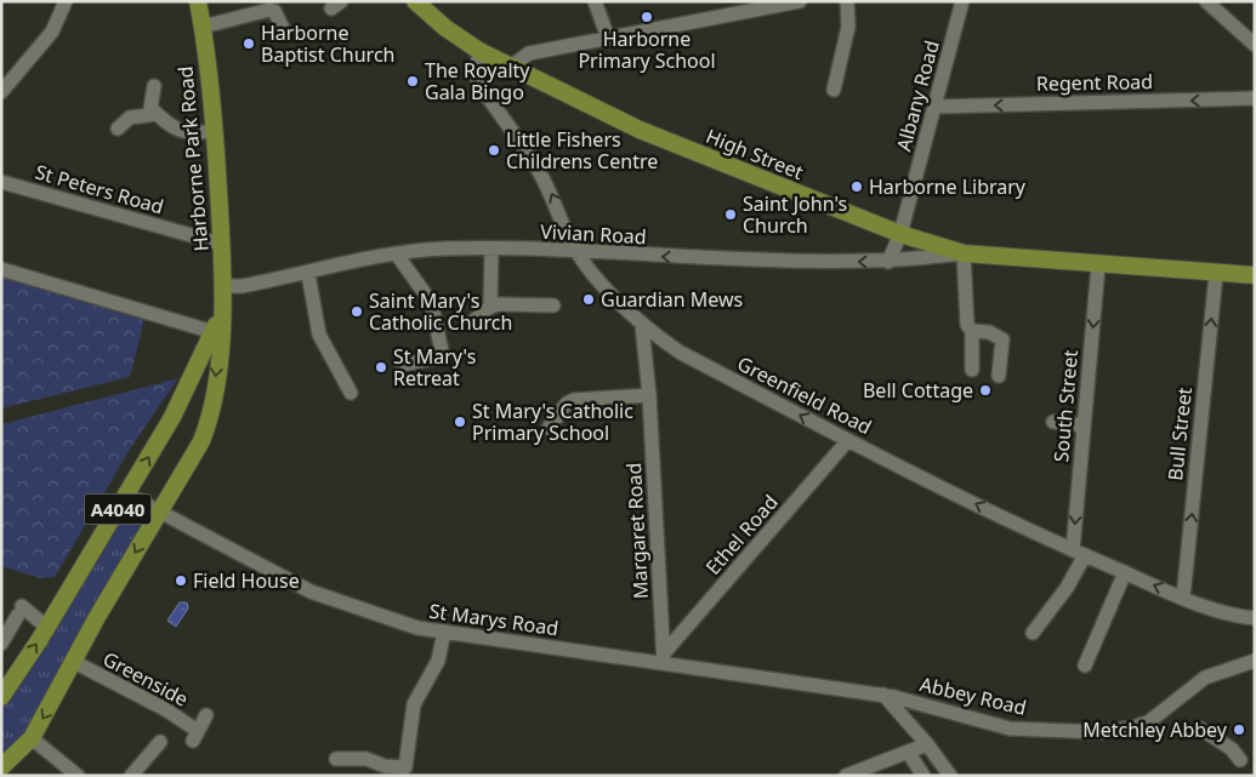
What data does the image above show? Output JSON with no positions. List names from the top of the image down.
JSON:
{
  "streets": {
    "main road": ["High Street", "Harborne Park Road", "A4040"],
    "street": [
      "Regent Road",
      "Albany Road",
      "St Peters Road",
      "Vivian Road",
      "Greenfield Road",
      "South Street",
      "Bull Street",
      "Margaret Road",
      "Ethel Road",
      "St Marys Road",
      "Greenside",
      "Abbey Road"
    ]
  },
  "crossings": [
    ["Regent Road", "Albany Road"],
    ["Albany Road", "High Street"],
    ["Albany Road", "Vivian Road"],
    ["High Street", "Vivian Road"],
    ["High Street", "Greenfield Road"],
    ["High Street", "South Street"],
    ["High Street", "Bull Street"],
    ["Harborne Park Road", "St Peters Road"],
    ["Harborne Park Road", "Vivian Road"],
    ["Harborne Park Road", "St Marys Road"],
    ["Harborne Park Road", "Greenside"],
    ["Vivian Road", "Greenfield Road"],
    ["Greenfield Road", "South Street"],
    ["Greenfield Road", "Bull Street"],
    ["Greenfield Road", "Margaret Road"],
    ["Greenfield Road", "Ethel Road"],
    ["Margaret Road", "Ethel Road"],
    ["Margaret Road", "St Marys Road"],
    ["Ethel Road", "St Marys Road"],
    ["St Marys Road", "Abbey Road"]
  ],
  "one_way": [
    "Regent Road",
    "Vivian Road",
    "Greenfield Road",
    "South Street",
    "Bull Street"
  ],
  "places": [
    "Harborne Primary School",
    "Harborne Baptist Church",
    "The Royalty Gala Bingo",
    "Little Fishers Childrens Centre",
    "Harborne Library",
    "Saint John's Church",
    "Guardian Mews",
    "Saint Mary's Catholic Church",
    "St Mary's Retreat",
    "Bell Cottage",
    "St Mary's Catholic Primary School",
    "Field House",
    "Metchley Abbey"
  ]
}
